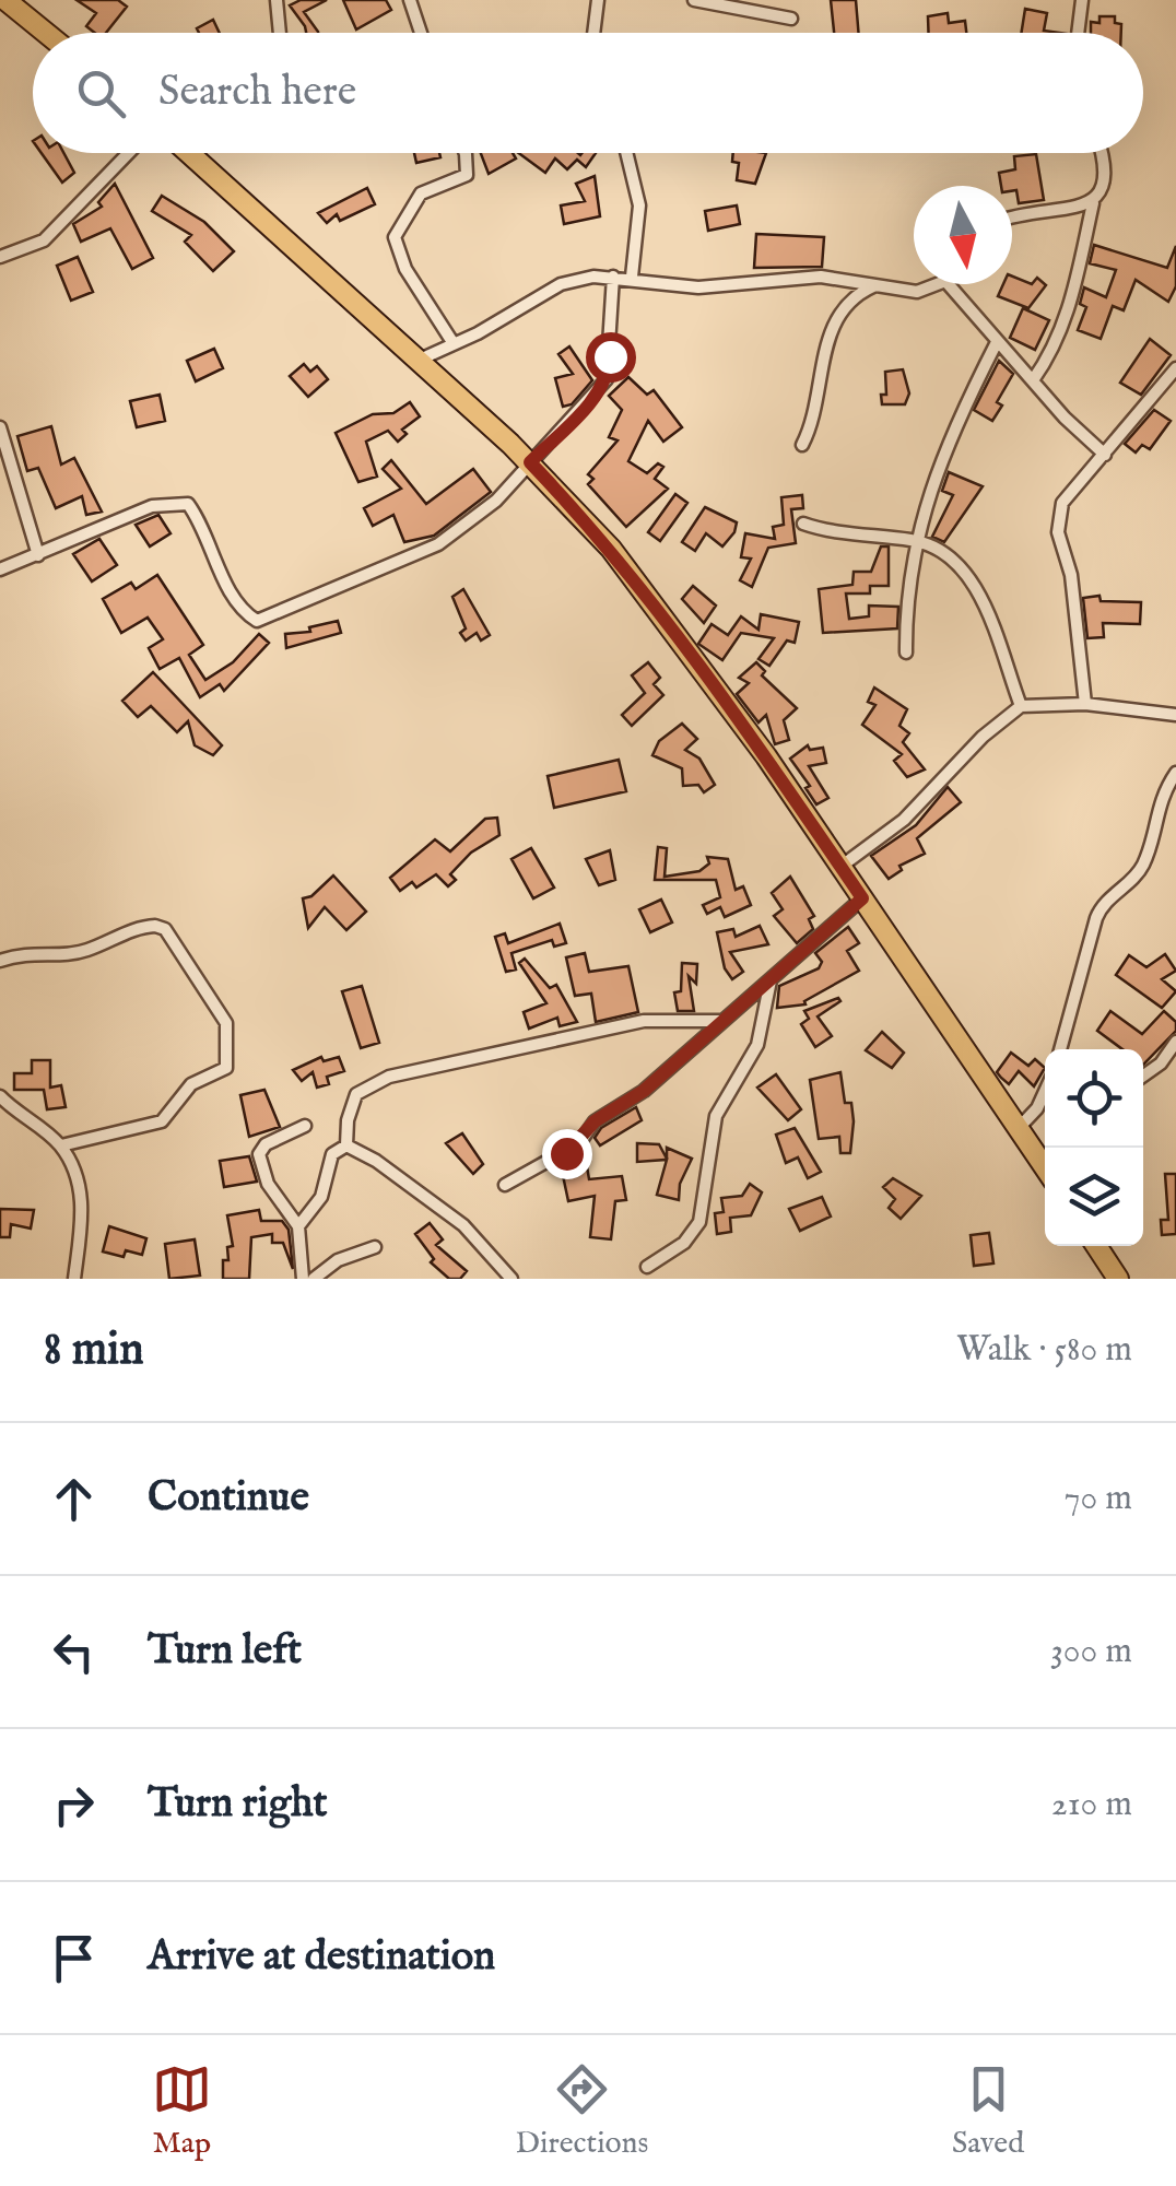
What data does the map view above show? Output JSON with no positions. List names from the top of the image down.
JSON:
{
  "north": "bottom",
  "page": {
    "search": "Search here",
    "heading": ["8 min", "Walk · 580 m"],
    "list": [
      ["Continue", "70 m"],
      ["Turn left", "300 m"],
      ["Turn right", "210 m"],
      "Arrive at destination"
    ],
    "nav": ["Map", "Directions", "Saved"]
  }
}
